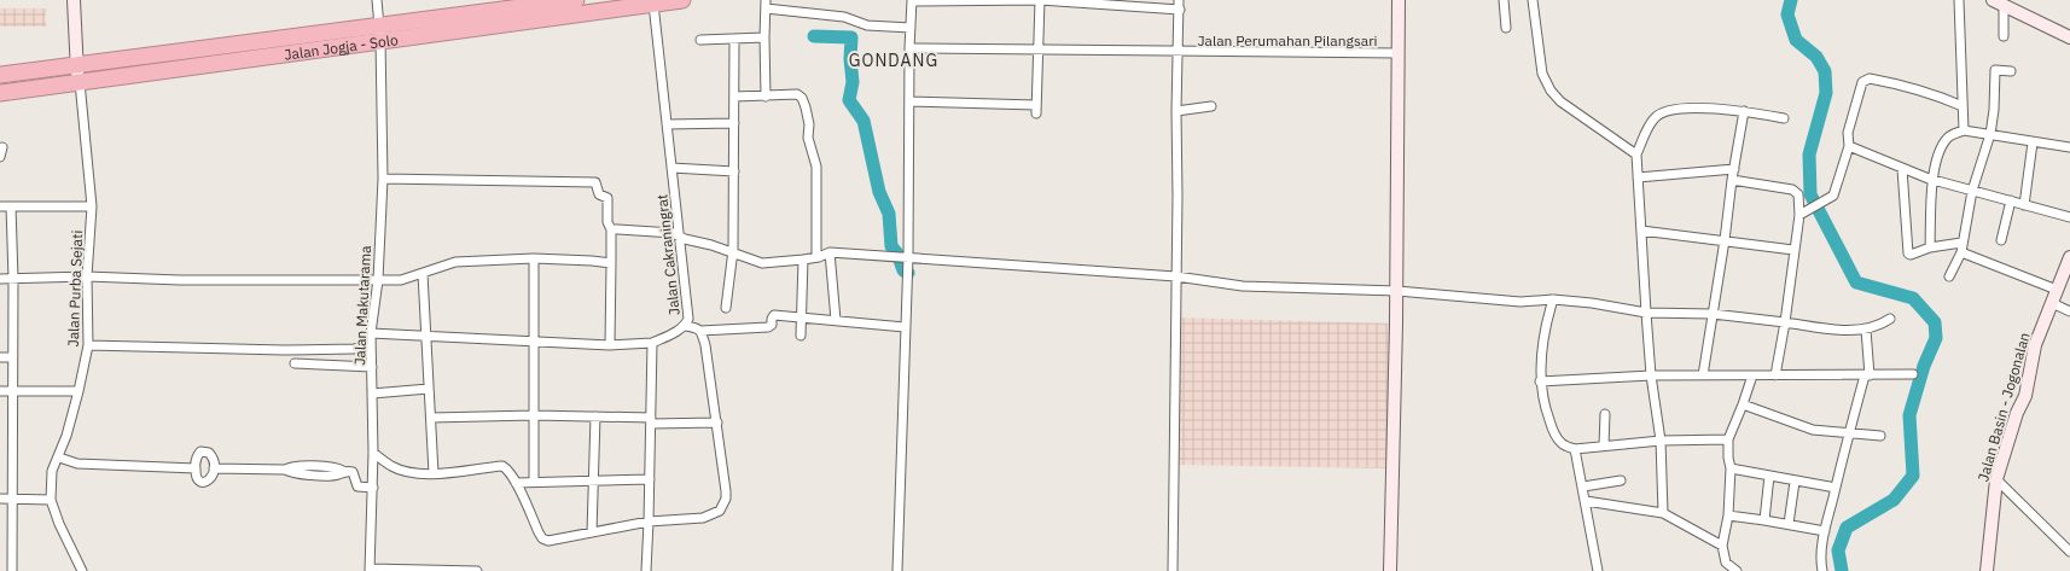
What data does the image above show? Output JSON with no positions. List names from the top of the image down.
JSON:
{
  "streets": {
    "highway": ["Jalan Jogja - Solo"],
    "street": [
      "Jalan Perumahan Pilangsari",
      "Jalan Cakraningrat",
      "Jalan Purba Sejati",
      "Jalan Makutarama",
      "Jalan Basin - Jogonalan"
    ]
  },
  "crossings": [
    ["Jalan Jogja - Solo", "Jalan Cakraningrat"],
    ["Jalan Jogja - Solo", "Jalan Purba Sejati"],
    ["Jalan Jogja - Solo", "Jalan Makutarama"]
  ],
  "districts": ["GONDANG"]
}
